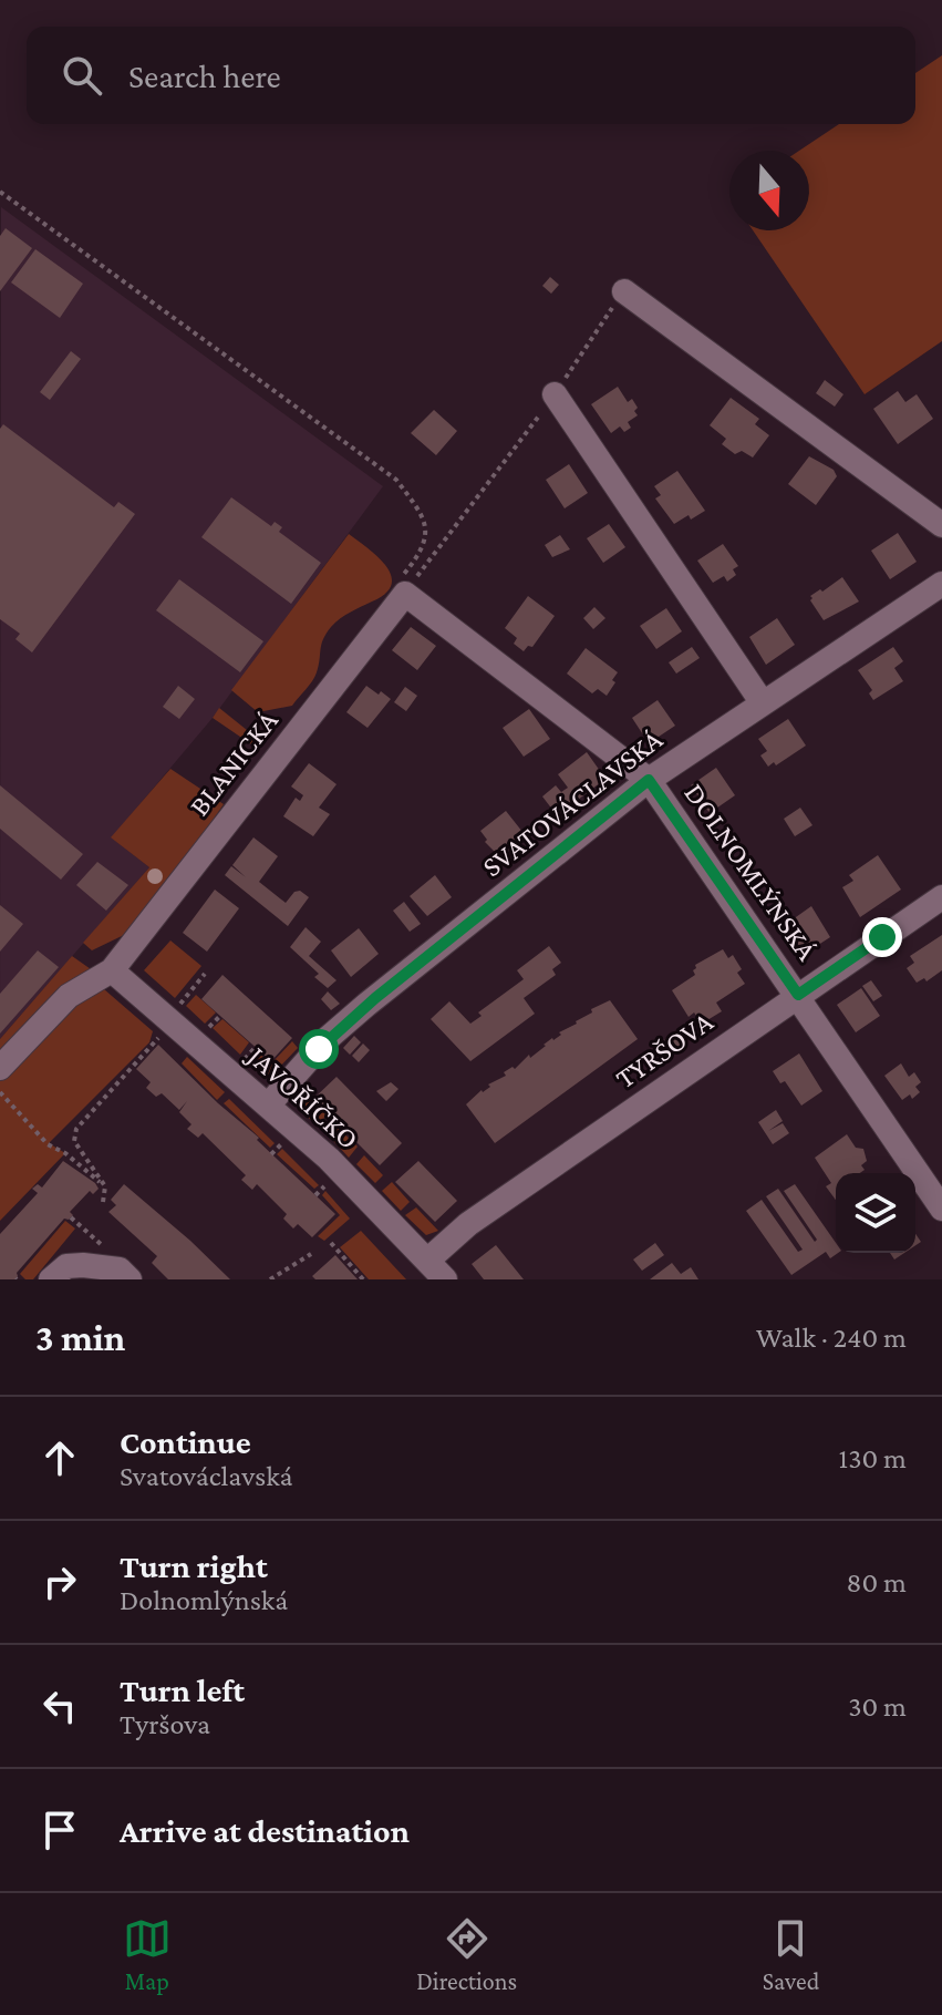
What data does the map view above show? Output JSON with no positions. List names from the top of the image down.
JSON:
{
  "streets": {
    "street": [
      "BLANICKÁ",
      "SVATOVÁCLAVSKÁ",
      "DOLNOMLÝNSKÁ",
      "TYRŠOVA",
      "JAVOŘÍČKO"
    ]
  },
  "crossings": [
    ["BLANICKÁ", "DOLNOMLÝNSKÁ"],
    ["BLANICKÁ", "JAVOŘÍČKO"],
    ["SVATOVÁCLAVSKÁ", "DOLNOMLÝNSKÁ"],
    ["SVATOVÁCLAVSKÁ", "JAVOŘÍČKO"],
    ["DOLNOMLÝNSKÁ", "TYRŠOVA"],
    ["TYRŠOVA", "JAVOŘÍČKO"]
  ],
  "north": "bottom",
  "page": {
    "search": "Search here",
    "heading": ["3 min", "Walk · 240 m"],
    "list": [
      ["Continue", "Svatováclavská", "130 m"],
      ["Turn right", "Dolnomlýnská", "80 m"],
      ["Turn left", "Tyršova", "30 m"],
      "Arrive at destination"
    ],
    "nav": ["Map", "Directions", "Saved"]
  }
}
